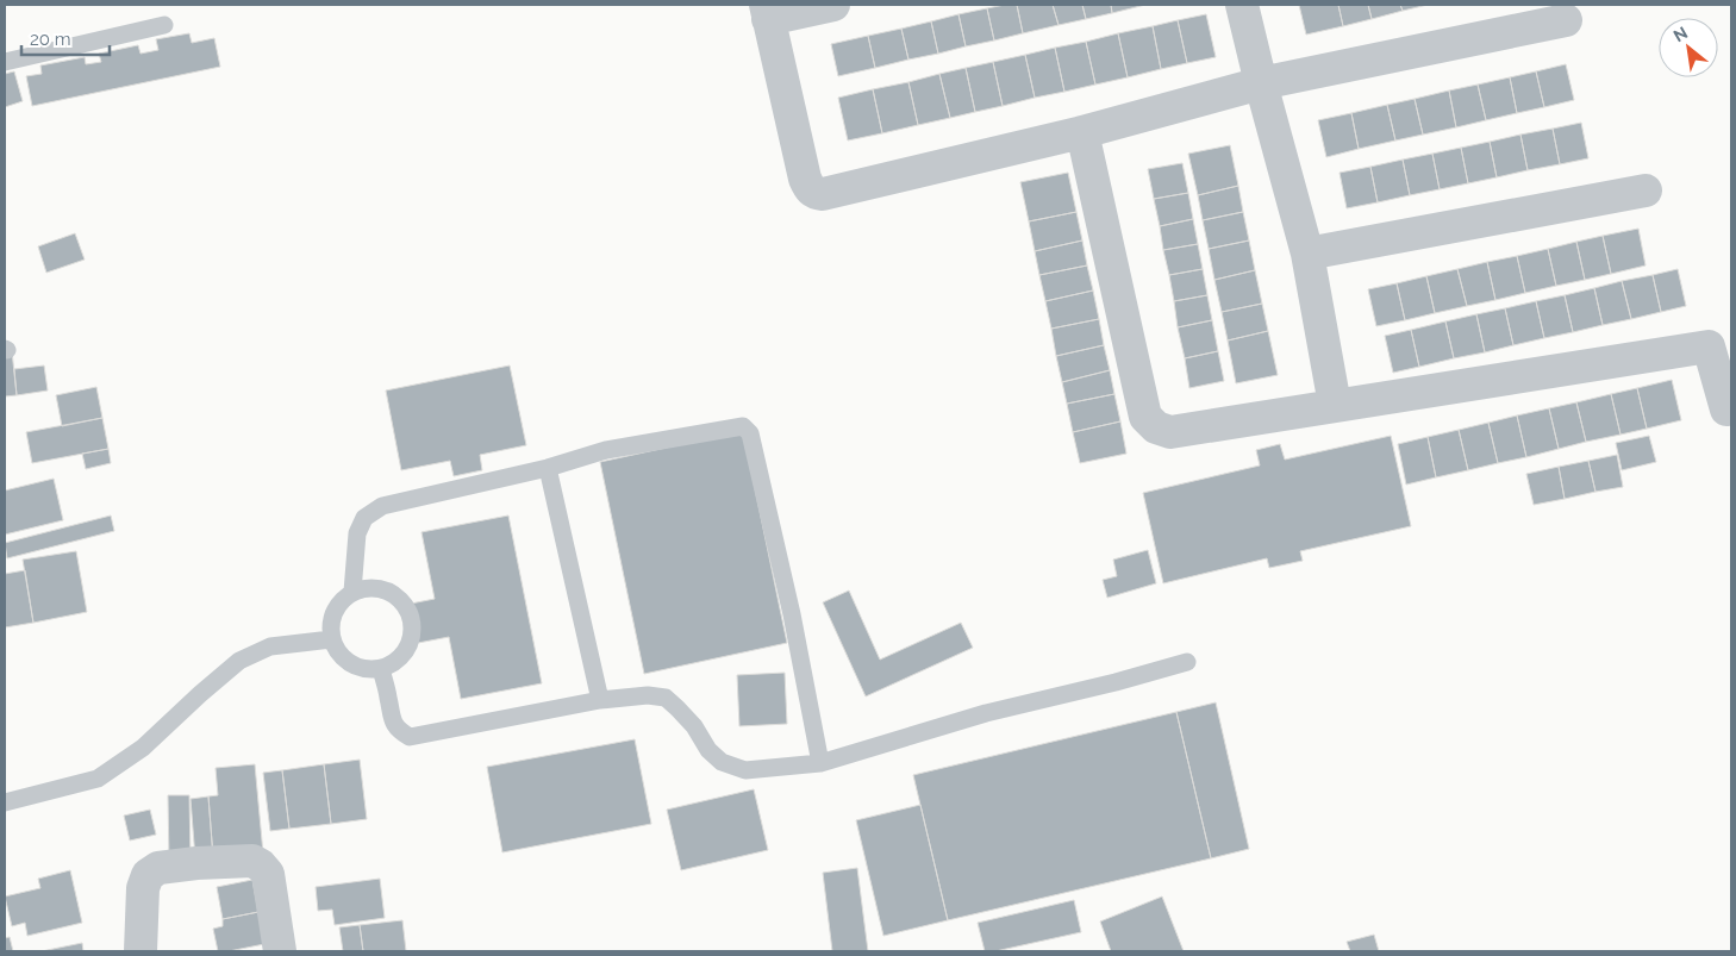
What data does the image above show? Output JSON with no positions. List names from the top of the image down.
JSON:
{
  "scale_bar": "20 m",
  "north": "top left"
}
